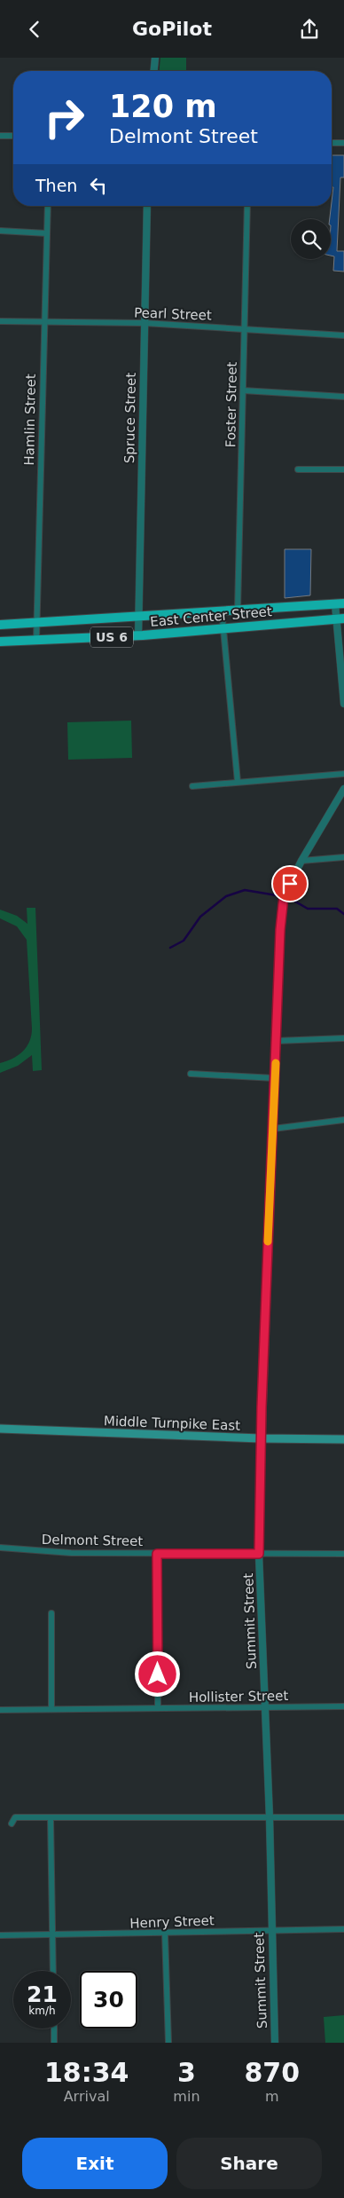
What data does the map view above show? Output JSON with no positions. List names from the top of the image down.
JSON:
{
  "streets": {
    "main road": ["East Center Street", "US 6", "Middle Turnpike East"],
    "street": [
      "Pearl Street",
      "Foster Street",
      "Spruce Street",
      "Hamlin Street",
      "Delmont Street",
      "Summit Street",
      "Hollister Street",
      "Henry Street"
    ]
  },
  "crossings": [
    ["Pearl Street", "Foster Street"],
    ["Pearl Street", "Spruce Street"],
    ["Pearl Street", "Hamlin Street"],
    ["Foster Street", "East Center Street"],
    ["Spruce Street", "East Center Street"],
    ["Hamlin Street", "East Center Street"],
    ["Middle Turnpike East", "Summit Street"],
    ["Delmont Street", "Summit Street"],
    ["Summit Street", "Hollister Street"],
    ["Summit Street", "Henry Street"]
  ],
  "page": {
    "header": "GoPilot",
    "turn": ["120 m", "Delmont Street"],
    "then": "Then",
    "speed": "21 km/h",
    "limit": "30",
    "eta": [
      "18:34",
      "Arrival",
      "3",
      "min",
      "870",
      "m"
    ],
    "buttons": ["Exit", "Share"]
  }
}
